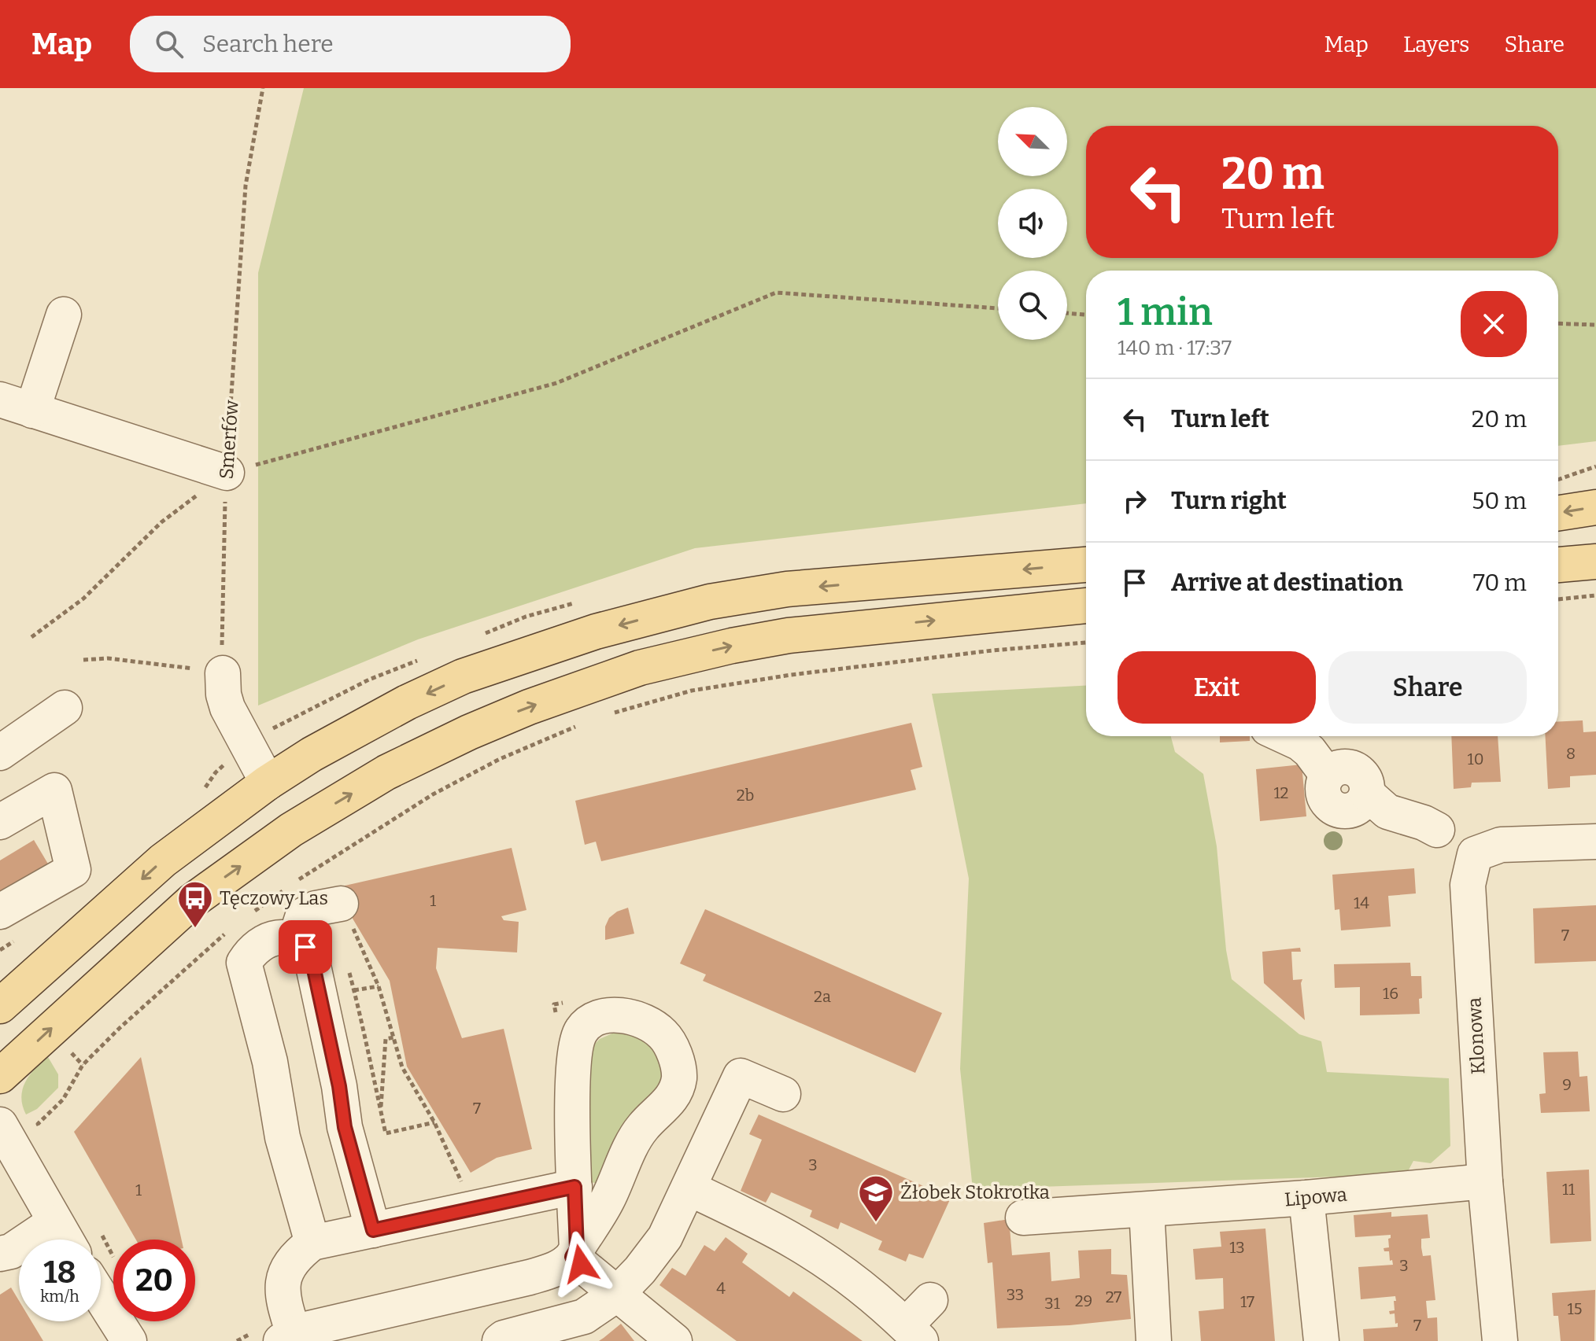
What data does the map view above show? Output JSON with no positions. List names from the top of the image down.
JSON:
{
  "streets": {
    "street": ["Klonowa", "Lipowa"],
    "path": ["Smerfów"]
  },
  "crossings": [
    ["Klonowa", "Lipowa"]
  ],
  "places": {
    "bus stop": ["Tęczowy Las"],
    "school or university": ["Żłobek Stokrotka"]
  },
  "house_numbers": [
    "8",
    "10",
    "12",
    "2b",
    "1",
    "14",
    "7",
    "16",
    "2a",
    "9",
    "7",
    "3",
    "11",
    "1",
    "13",
    "3",
    "4",
    "33",
    "27",
    "29",
    "17",
    "31",
    "15",
    "7"
  ],
  "north": "top left",
  "page": {
    "header": "Map",
    "search": "Search here",
    "nav": ["Map", "Layers", "Share"],
    "turn": ["20 m", "Turn left"],
    "heading": ["1 min", "140 m · 17:37"],
    "list": [
      {
        "name": "Turn left",
        "value": "20 m"
      },
      {
        "name": "Turn right",
        "value": "50 m"
      },
      {
        "name": "Arrive at destination",
        "value": "70 m"
      }
    ],
    "buttons": ["Exit", "Share"],
    "speed": "18 km/h",
    "limit": "20"
  }
}
